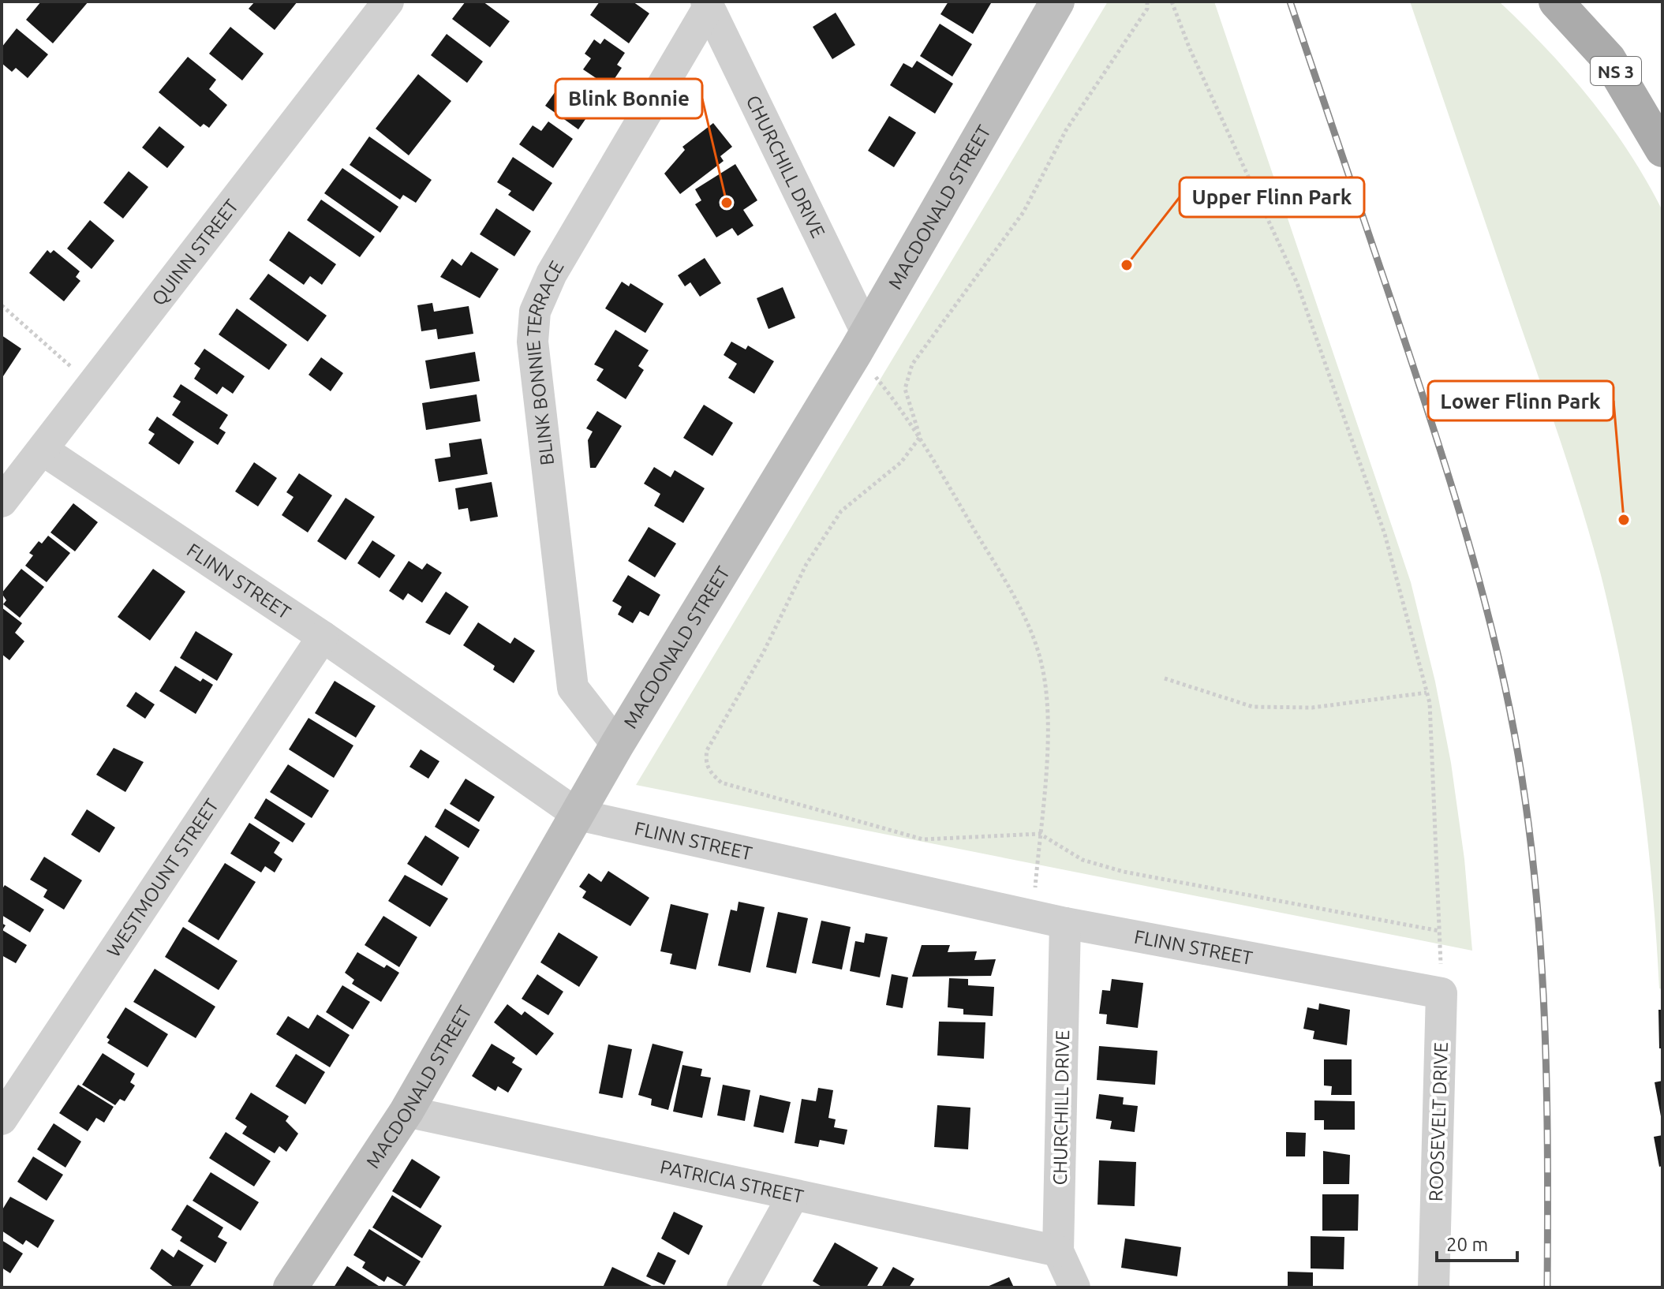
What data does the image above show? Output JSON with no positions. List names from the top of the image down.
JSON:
{
  "streets": {
    "main road": ["NS 3"],
    "street": [
      "CHURCHILL DRIVE",
      "MACDONALD STREET",
      "QUINN STREET",
      "BLINK BONNIE TERRACE",
      "FLINN STREET",
      "WESTMOUNT STREET",
      "ROOSEVELT DRIVE",
      "PATRICIA STREET"
    ]
  },
  "crossings": [
    ["CHURCHILL DRIVE", "MACDONALD STREET"],
    ["CHURCHILL DRIVE", "BLINK BONNIE TERRACE"],
    ["CHURCHILL DRIVE", "FLINN STREET"],
    ["CHURCHILL DRIVE", "PATRICIA STREET"],
    ["MACDONALD STREET", "BLINK BONNIE TERRACE"],
    ["MACDONALD STREET", "FLINN STREET"],
    ["MACDONALD STREET", "PATRICIA STREET"],
    ["QUINN STREET", "FLINN STREET"],
    ["FLINN STREET", "WESTMOUNT STREET"],
    ["FLINN STREET", "ROOSEVELT DRIVE"]
  ],
  "places": ["Blink Bonnie", "Upper Flinn Park", "Lower Flinn Park"],
  "scale_bar": "20 m"
}
